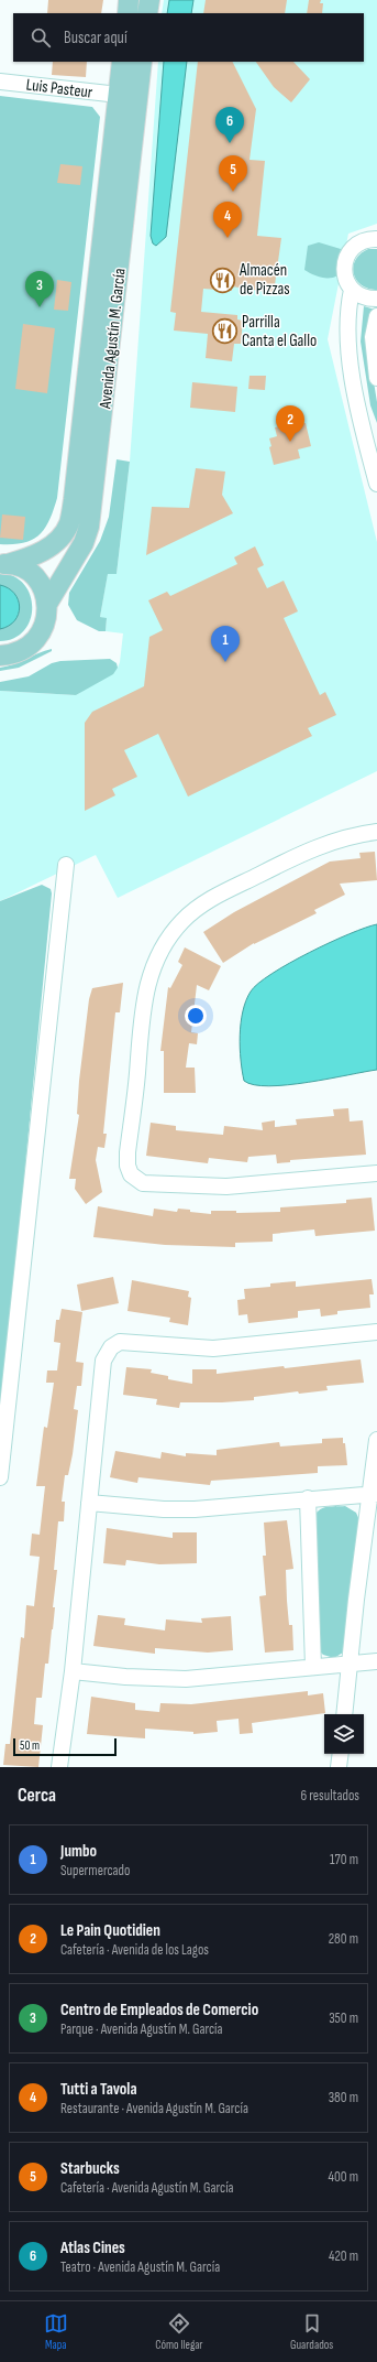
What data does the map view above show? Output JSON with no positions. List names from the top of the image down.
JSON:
{
  "streets": {
    "main road": ["Avenida Agustín M. García"],
    "street": ["Luis Pasteur"]
  },
  "crossings": [
    ["Luis Pasteur", "Avenida Agustín M. García"]
  ],
  "places": {
    "restaurant": ["Almacén de Pizzas", "Parrilla Canta el Gallo"]
  },
  "scale_bar": "50 m",
  "page": {
    "search": "Buscar aquí",
    "pins": [
      "6",
      "5",
      "4",
      "3",
      "2",
      "1"
    ],
    "scale": "50 m",
    "heading": ["Cerca", "6 resultados"],
    "list": [
      {
        "mark": "1",
        "name": "Jumbo",
        "note": "Supermercado",
        "value": "170 m"
      },
      {
        "mark": "2",
        "name": "Le Pain Quotidien",
        "note": "Cafetería · Avenida de los Lagos",
        "value": "280 m"
      },
      {
        "mark": "3",
        "name": "Centro de Empleados de Comercio",
        "note": "Parque · Avenida Agustín M. García",
        "value": "350 m"
      },
      {
        "mark": "4",
        "name": "Tutti a Tavola",
        "note": "Restaurante · Avenida Agustín M. García",
        "value": "380 m"
      },
      {
        "mark": "5",
        "name": "Starbucks",
        "note": "Cafetería · Avenida Agustín M. García",
        "value": "400 m"
      },
      {
        "mark": "6",
        "name": "Atlas Cines",
        "note": "Teatro · Avenida Agustín M. García",
        "value": "420 m"
      }
    ],
    "nav": ["Mapa", "Cómo llegar", "Guardados"]
  }
}
